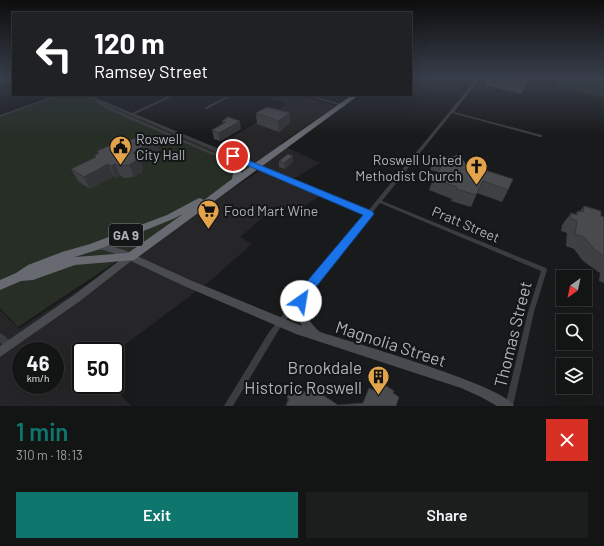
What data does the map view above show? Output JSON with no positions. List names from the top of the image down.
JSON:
{
  "streets": {
    "highway": ["GA 9"],
    "main road": ["Magnolia Street"],
    "street": ["Pratt Street", "Thomas Street"]
  },
  "crossings": [
    ["Pratt Street", "Thomas Street"],
    ["GA 9", "Magnolia Street"],
    ["Thomas Street", "Magnolia Street"]
  ],
  "places": {
    "public building": ["Roswell City Hall"],
    "church": ["Roswell United Methodist Church"],
    "supermarket": ["Food Mart Wine"],
    "building": ["Brookdale Historic Roswell"]
  },
  "north": "bottom left",
  "page": {
    "turn": ["120 m", "Ramsey Street"],
    "speed": "46 km/h",
    "limit": "50",
    "heading": ["1 min", "310 m · 18:13"],
    "buttons": ["Exit", "Share"]
  }
}
